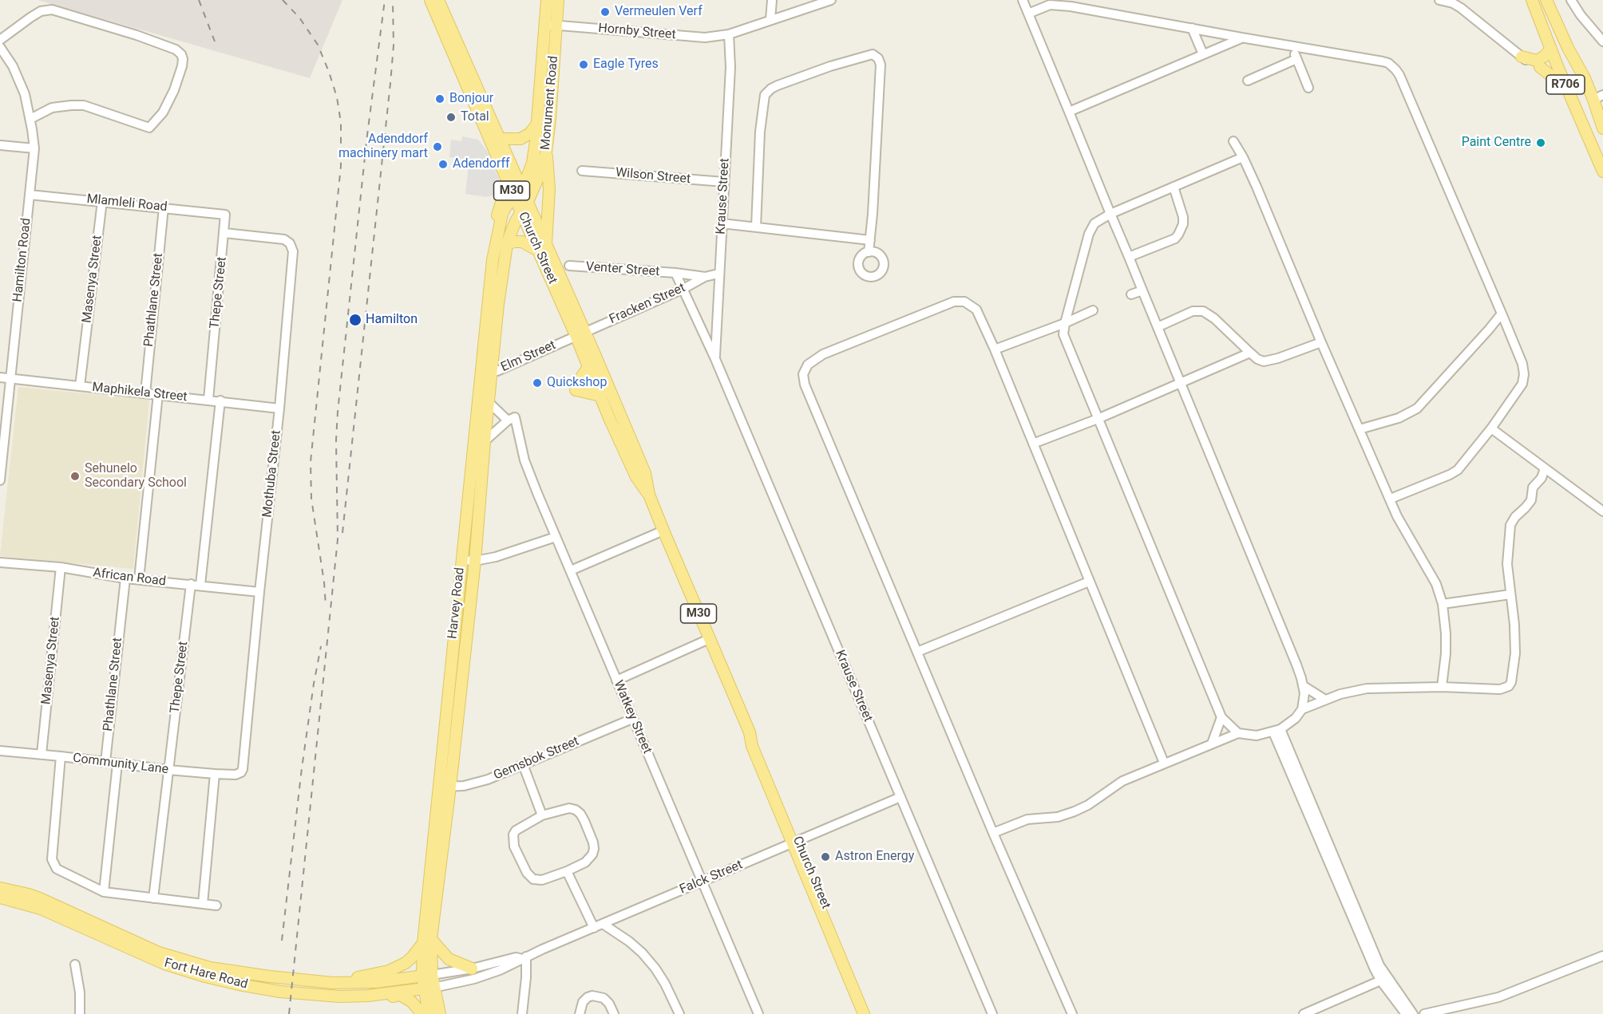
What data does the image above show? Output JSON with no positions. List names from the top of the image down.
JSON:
{
  "streets": {
    "main road": [
      "R706",
      "Monument Road",
      "M30",
      "Church Street",
      "Harvey Road",
      "Fort Hare Road"
    ],
    "street": [
      "Hornby Street",
      "Wilson Street",
      "Krause Street",
      "Mlamleli Road",
      "Hamilton Road",
      "Venter Street",
      "Masenya Street",
      "Thepe Street",
      "Phathlane Street",
      "Fracken Street",
      "Elm Street",
      "Maphikela Street",
      "Mothuba Street",
      "African Road",
      "Watkey Street",
      "Gemsbok Street",
      "Community Lane",
      "Falck Street"
    ]
  },
  "crossings": [
    ["Hornby Street", "Monument Road"],
    ["Hornby Street", "Krause Street"],
    ["Monument Road", "Church Street"],
    ["Monument Road", "Harvey Road"],
    ["Wilson Street", "Krause Street"],
    ["Krause Street", "Venter Street"],
    ["Krause Street", "Fracken Street"],
    ["Krause Street", "Falck Street"],
    ["Mlamleli Road", "Hamilton Road"],
    ["Mlamleli Road", "Masenya Street"],
    ["Mlamleli Road", "Thepe Street"],
    ["Mlamleli Road", "Phathlane Street"],
    ["Church Street", "Fracken Street"],
    ["Church Street", "Elm Street"],
    ["Church Street", "Harvey Road"],
    ["Church Street", "Falck Street"],
    ["Hamilton Road", "Maphikela Street"],
    ["Venter Street", "Fracken Street"],
    ["Masenya Street", "Maphikela Street"],
    ["Masenya Street", "African Road"],
    ["Masenya Street", "Community Lane"],
    ["Thepe Street", "Maphikela Street"],
    ["Thepe Street", "Mothuba Street"],
    ["Thepe Street", "African Road"],
    ["Thepe Street", "Community Lane"],
    ["Phathlane Street", "Maphikela Street"],
    ["Phathlane Street", "African Road"],
    ["Phathlane Street", "Community Lane"],
    ["Fracken Street", "Elm Street"],
    ["Elm Street", "Harvey Road"],
    ["Maphikela Street", "Mothuba Street"],
    ["Mothuba Street", "African Road"],
    ["Mothuba Street", "Community Lane"],
    ["Harvey Road", "Gemsbok Street"],
    ["Harvey Road", "Falck Street"],
    ["Harvey Road", "Fort Hare Road"],
    ["Watkey Street", "Gemsbok Street"],
    ["Watkey Street", "Falck Street"],
    ["Falck Street", "Fort Hare Road"]
  ],
  "places": [
    "Vermeulen Verf",
    "Eagle Tyres",
    "Bonjour",
    "Total",
    "Paint Centre",
    "Adenddorf machinery mart",
    "Adendorff",
    "Hamilton",
    "Quickshop",
    "Sehunelo Secondary School",
    "Astron Energy"
  ]
}
